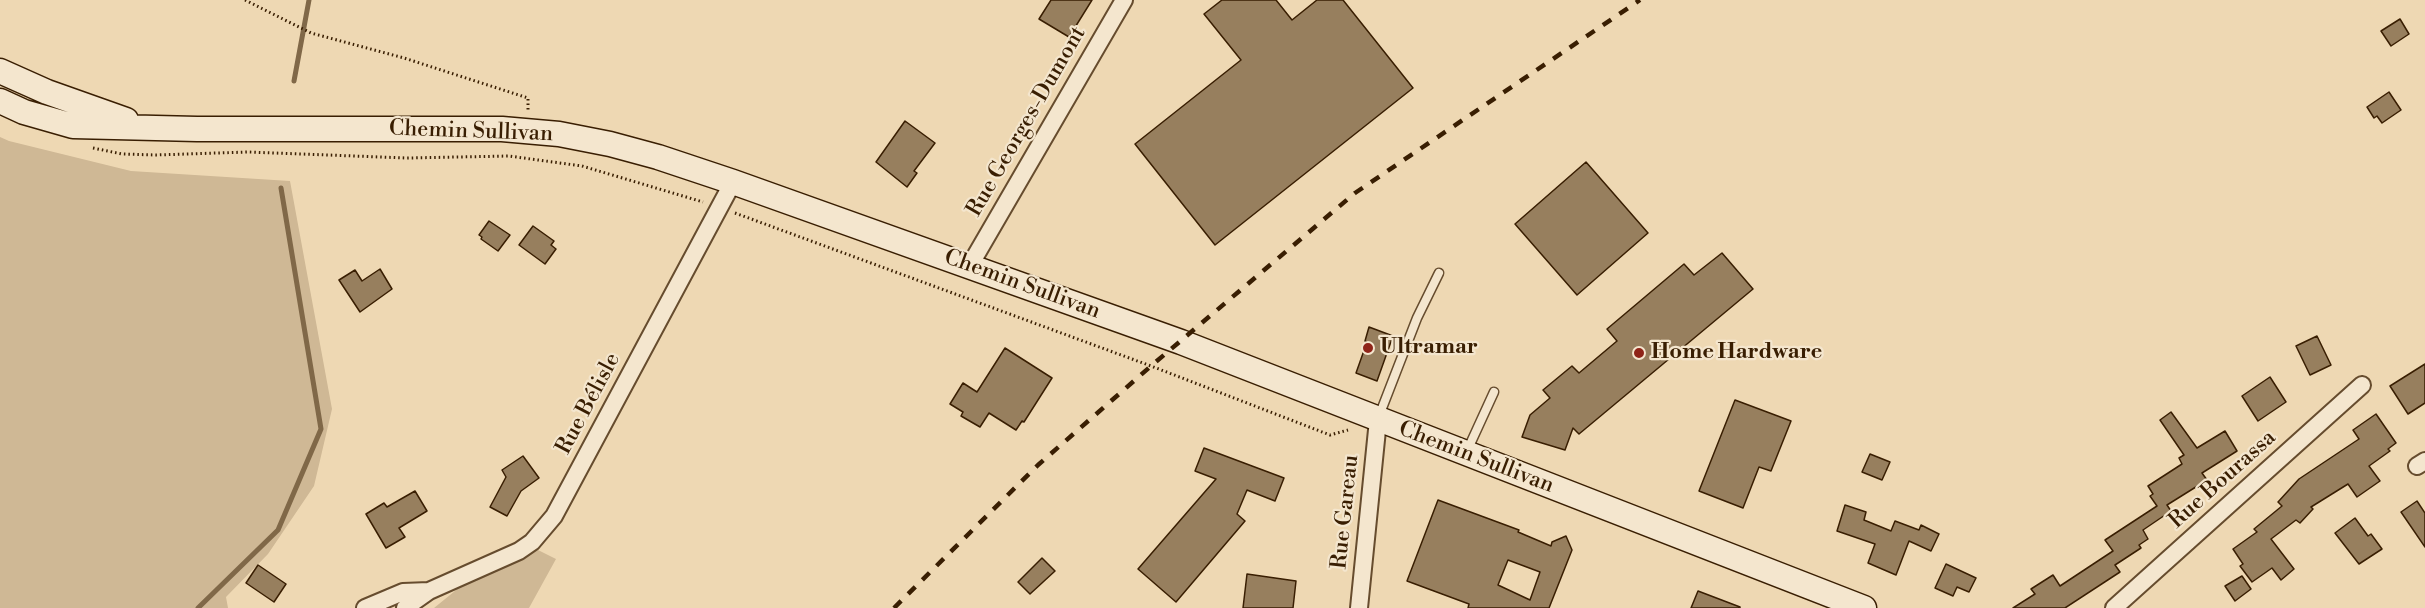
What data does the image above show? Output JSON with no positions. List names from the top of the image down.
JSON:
{
  "streets": {
    "main road": ["Chemin Sullivan"],
    "street": [
      "Rue Georges-Dumont",
      "Rue Bélisle",
      "Rue Bourassa",
      "Rue Gareau"
    ]
  },
  "crossings": [
    ["Rue Georges-Dumont", "Chemin Sullivan"],
    ["Chemin Sullivan", "Rue Bélisle"],
    ["Chemin Sullivan", "Rue Gareau"]
  ],
  "places": ["Ultramar", "Home Hardware"]
}
